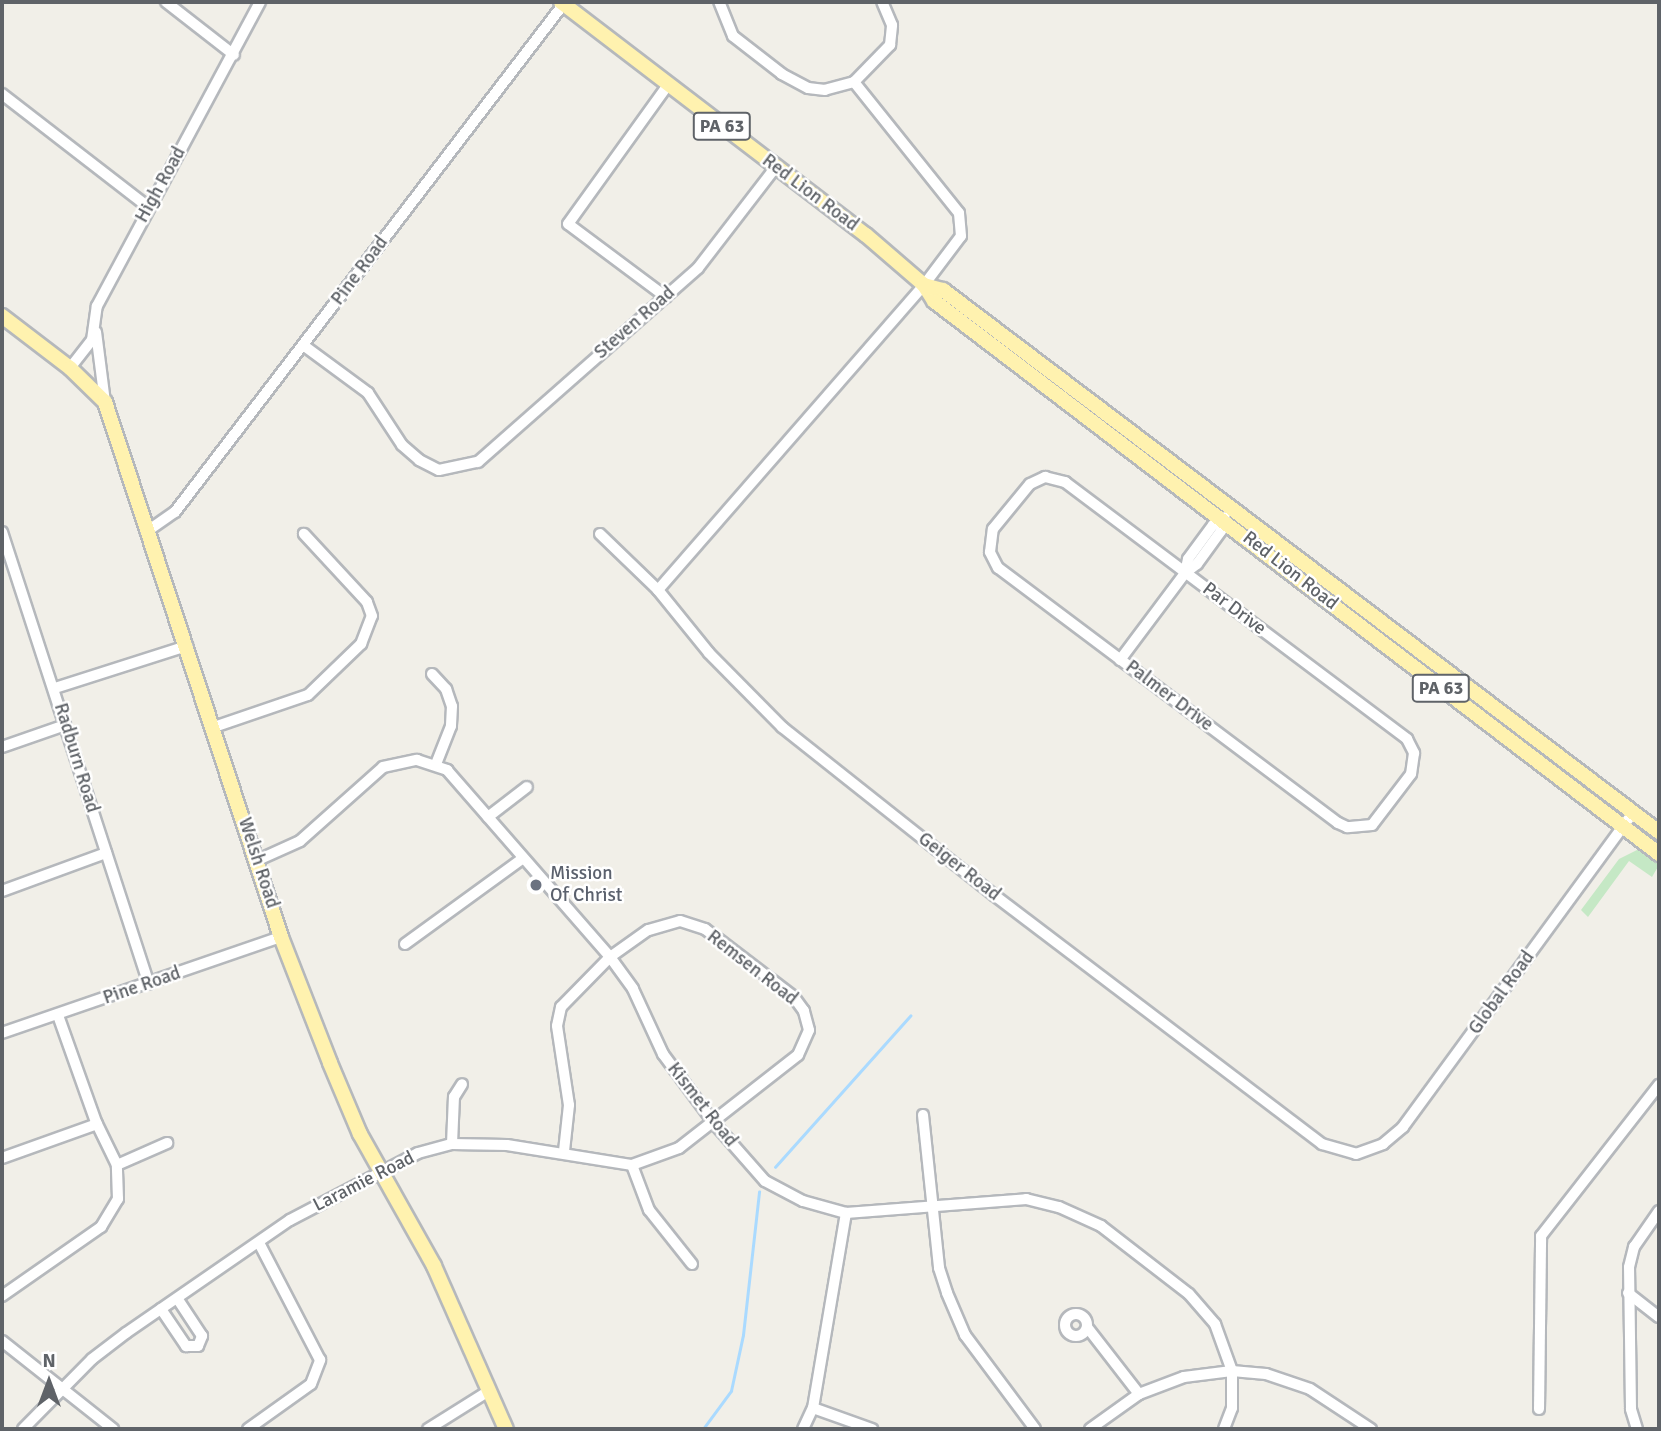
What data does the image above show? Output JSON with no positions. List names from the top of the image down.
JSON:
{
  "streets": {
    "main road": ["PA 63", "Red Lion Road", "Welsh Road"],
    "street": [
      "High Road",
      "Pine Road",
      "Steven Road",
      "Par Drive",
      "Palmer Drive",
      "Radburn Road",
      "Geiger Road",
      "Remsen Road",
      "Global Road",
      "Kismet Road",
      "Laramie Road"
    ]
  },
  "crossings": [
    ["High Road", "Welsh Road"],
    ["Red Lion Road", "Pine Road"],
    ["Red Lion Road", "Steven Road"],
    ["Red Lion Road", "Global Road"],
    ["Pine Road", "Steven Road"],
    ["Pine Road", "Radburn Road"],
    ["Pine Road", "Welsh Road"],
    ["Par Drive", "Palmer Drive"],
    ["Welsh Road", "Laramie Road"],
    ["Geiger Road", "Global Road"],
    ["Remsen Road", "Kismet Road"],
    ["Remsen Road", "Laramie Road"]
  ],
  "places": ["Mission Of Christ"],
  "north": "top"
}
